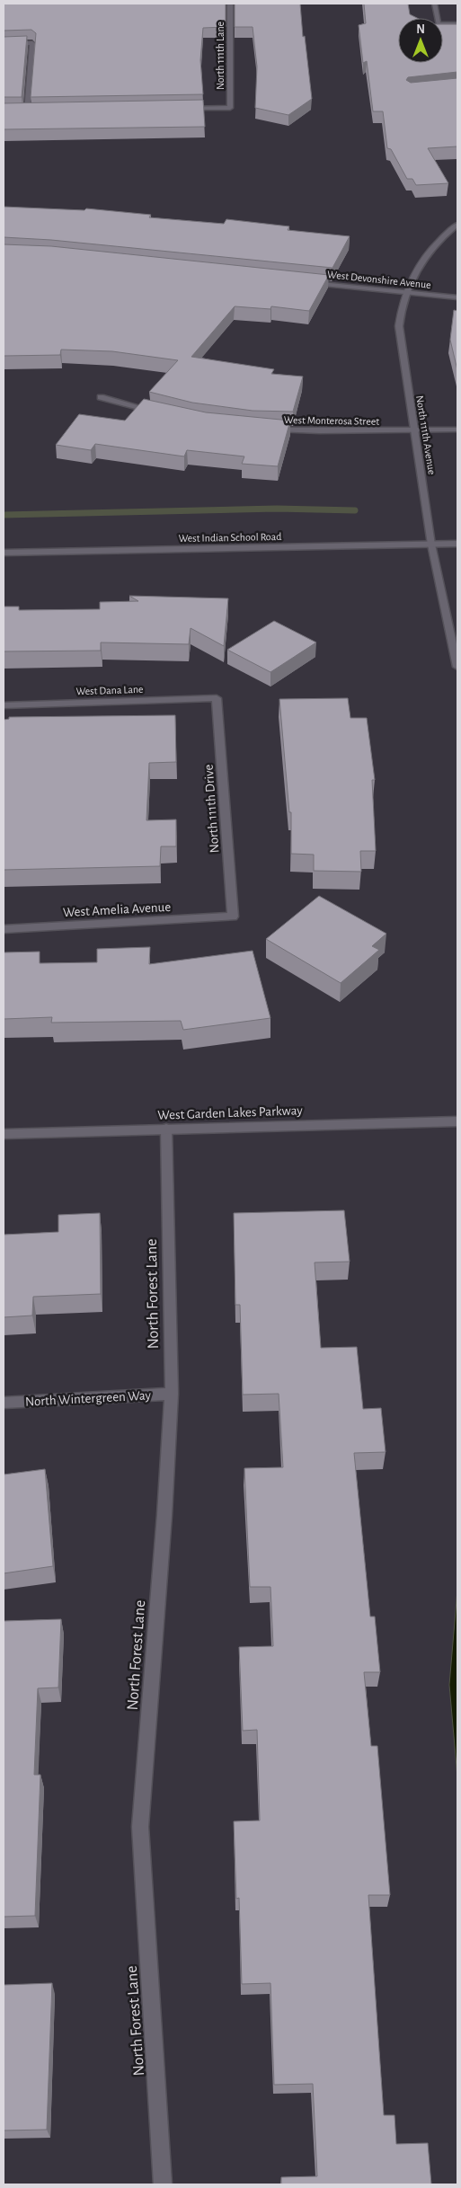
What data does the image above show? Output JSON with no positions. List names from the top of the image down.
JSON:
{
  "streets": {
    "street": [
      "North 111th Lane",
      "West Devonshire Avenue",
      "West Monterosa Street",
      "North 111th Avenue",
      "West Indian School Road",
      "West Dana Lane",
      "North 111th Drive",
      "West Amelia Avenue",
      "West Garden Lakes Parkway",
      "North Forest Lane",
      "North Wintergreen Way"
    ]
  },
  "crossings": [
    ["West Devonshire Avenue", "North 111th Avenue"],
    ["West Monterosa Street", "North 111th Avenue"],
    ["North 111th Avenue", "West Indian School Road"],
    ["West Dana Lane", "North 111th Drive"],
    ["North 111th Drive", "West Amelia Avenue"],
    ["West Garden Lakes Parkway", "North Forest Lane"],
    ["North Forest Lane", "North Wintergreen Way"]
  ],
  "north": "top"
}
